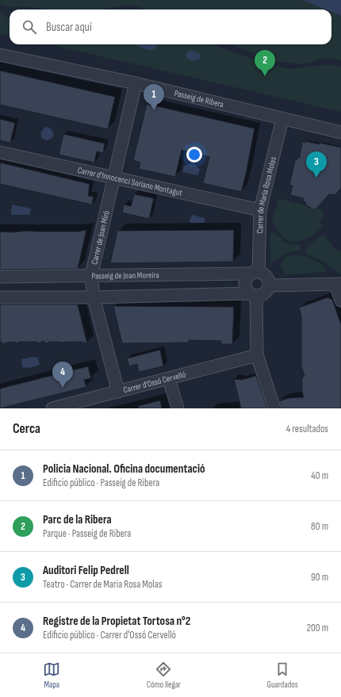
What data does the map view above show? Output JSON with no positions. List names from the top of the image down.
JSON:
{
  "streets": {
    "street": [
      "Passeig de Ribera",
      "Carrer d'Innocenci Soriano Montagut",
      "Carrer de Maria Rosa Molas",
      "Carrer de Joan Miró",
      "Passeig de Joan Moreira",
      "Carrer d'Ossó Cervelló"
    ]
  },
  "crossings": [
    ["Passeig de Ribera", "Carrer de Maria Rosa Molas"],
    ["Passeig de Ribera", "Carrer de Joan Miró"],
    ["Carrer d'Innocenci Soriano Montagut", "Carrer de Maria Rosa Molas"],
    ["Carrer d'Innocenci Soriano Montagut", "Carrer de Joan Miró"],
    ["Carrer de Maria Rosa Molas", "Passeig de Joan Moreira"],
    ["Carrer de Joan Miró", "Passeig de Joan Moreira"],
    ["Carrer de Joan Miró", "Carrer d'Ossó Cervelló"]
  ],
  "page": {
    "search": "Buscar aquí",
    "pins": [
      "2",
      "1",
      "3",
      "4"
    ],
    "heading": ["Cerca", "4 resultados"],
    "list": [
      {
        "mark": "1",
        "name": "Policia Nacional. Oficina documentació",
        "note": "Edificio público · Passeig de Ribera",
        "value": "40 m"
      },
      {
        "mark": "2",
        "name": "Parc de la Ribera",
        "note": "Parque · Passeig de Ribera",
        "value": "80 m"
      },
      {
        "mark": "3",
        "name": "Auditori Felip Pedrell",
        "note": "Teatro · Carrer de Maria Rosa Molas",
        "value": "90 m"
      },
      {
        "mark": "4",
        "name": "Registre de la Propietat Tortosa n°2",
        "note": "Edificio público · Carrer d'Ossó Cervelló",
        "value": "200 m"
      }
    ],
    "nav": ["Mapa", "Cómo llegar", "Guardados"]
  }
}
